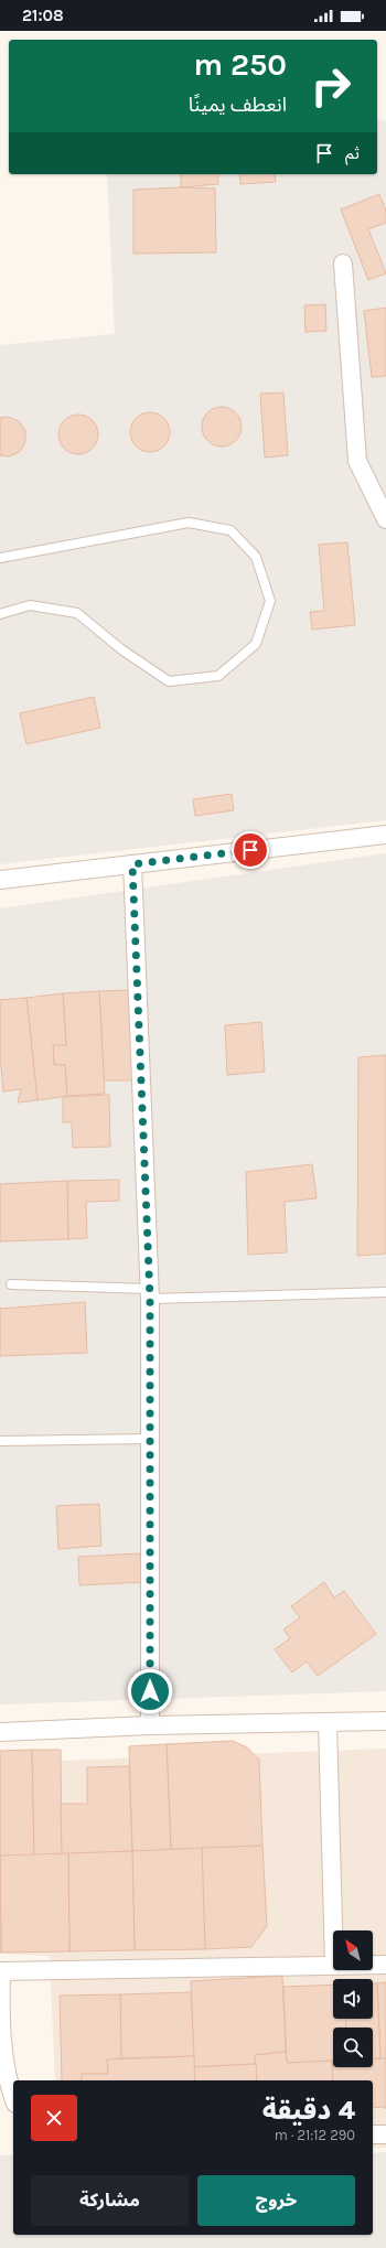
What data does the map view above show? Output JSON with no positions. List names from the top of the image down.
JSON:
{
  "north": "top left",
  "page": {
    "status": "21:08",
    "turn": ["250 m", "انعطف يمينًا"],
    "then": "ثم",
    "heading": ["4 دقيقة", "290 m · 21:12"],
    "buttons": ["خروج", "مشاركة"]
  }
}
